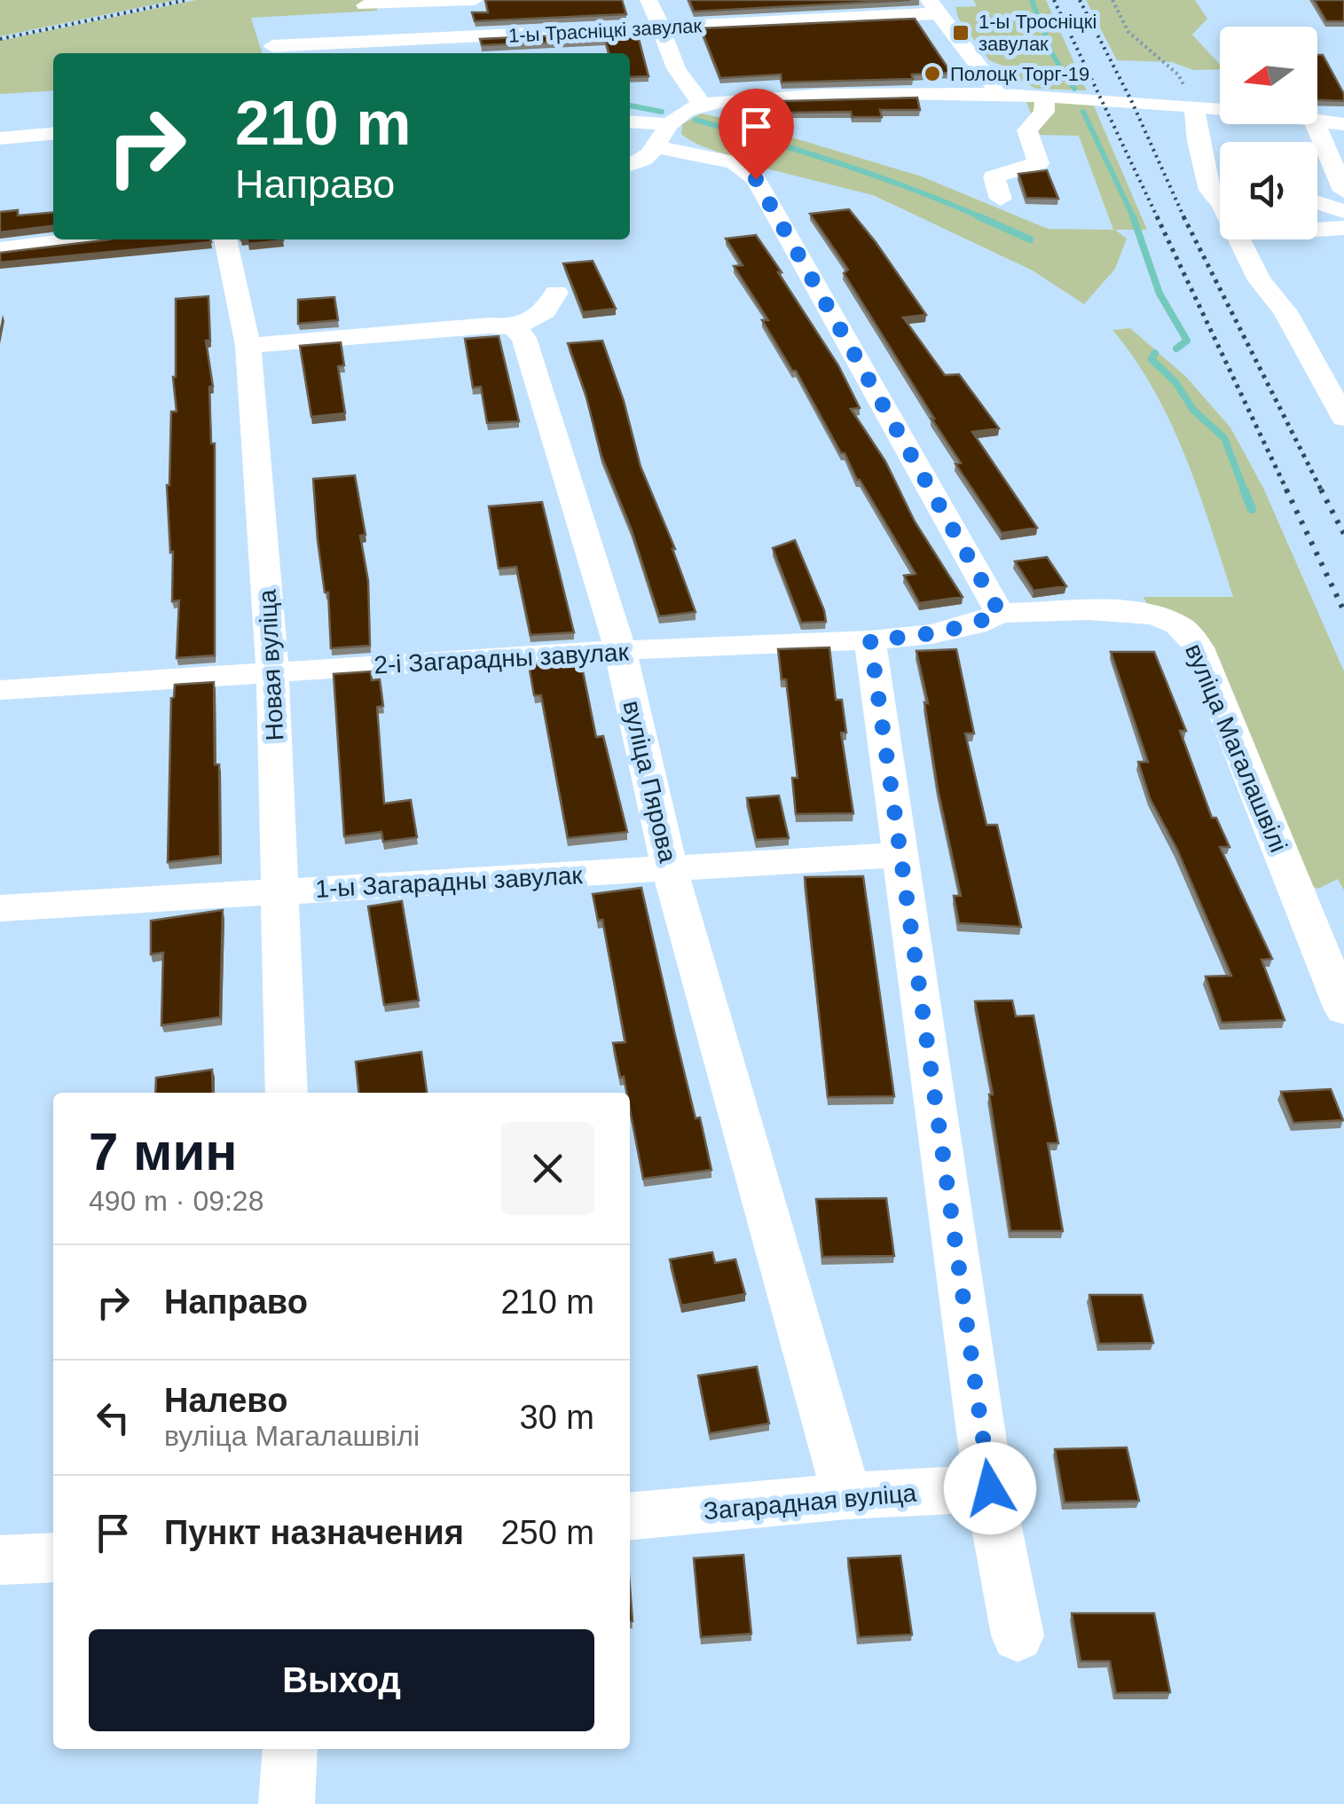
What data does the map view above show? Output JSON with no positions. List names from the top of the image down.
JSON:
{
  "streets": {
    "street": [
      "1-ы Трасніцкі завулак",
      "2-і Загарадны завулак",
      "Новая вуліца",
      "вуліца Магалашвілі",
      "вуліца Пярова",
      "1-ы Загарадны завулак",
      "Загарадная вуліца"
    ]
  },
  "crossings": [
    ["2-і Загарадны завулак", "Новая вуліца"],
    ["2-і Загарадны завулак", "вуліца Магалашвілі"],
    ["2-і Загарадны завулак", "вуліца Пярова"],
    ["Новая вуліца", "1-ы Загарадны завулак"],
    ["вуліца Пярова", "1-ы Загарадны завулак"],
    ["вуліца Пярова", "Загарадная вуліца"]
  ],
  "places": {
    "transit": ["1-ы Тросніцкі завулак"],
    "other": ["Полоцк Торг-19"]
  },
  "north": "left",
  "page": {
    "turn": ["210 m", "Направо"],
    "heading": ["7 мин", "490 m · 09:28"],
    "list": [
      {
        "name": "Направо",
        "value": "210 m"
      },
      {
        "name": "Налево",
        "note": "вуліца Магалашвілі",
        "value": "30 m"
      },
      {
        "name": "Пункт назначения",
        "value": "250 m"
      }
    ],
    "buttons": "Выход"
  }
}
